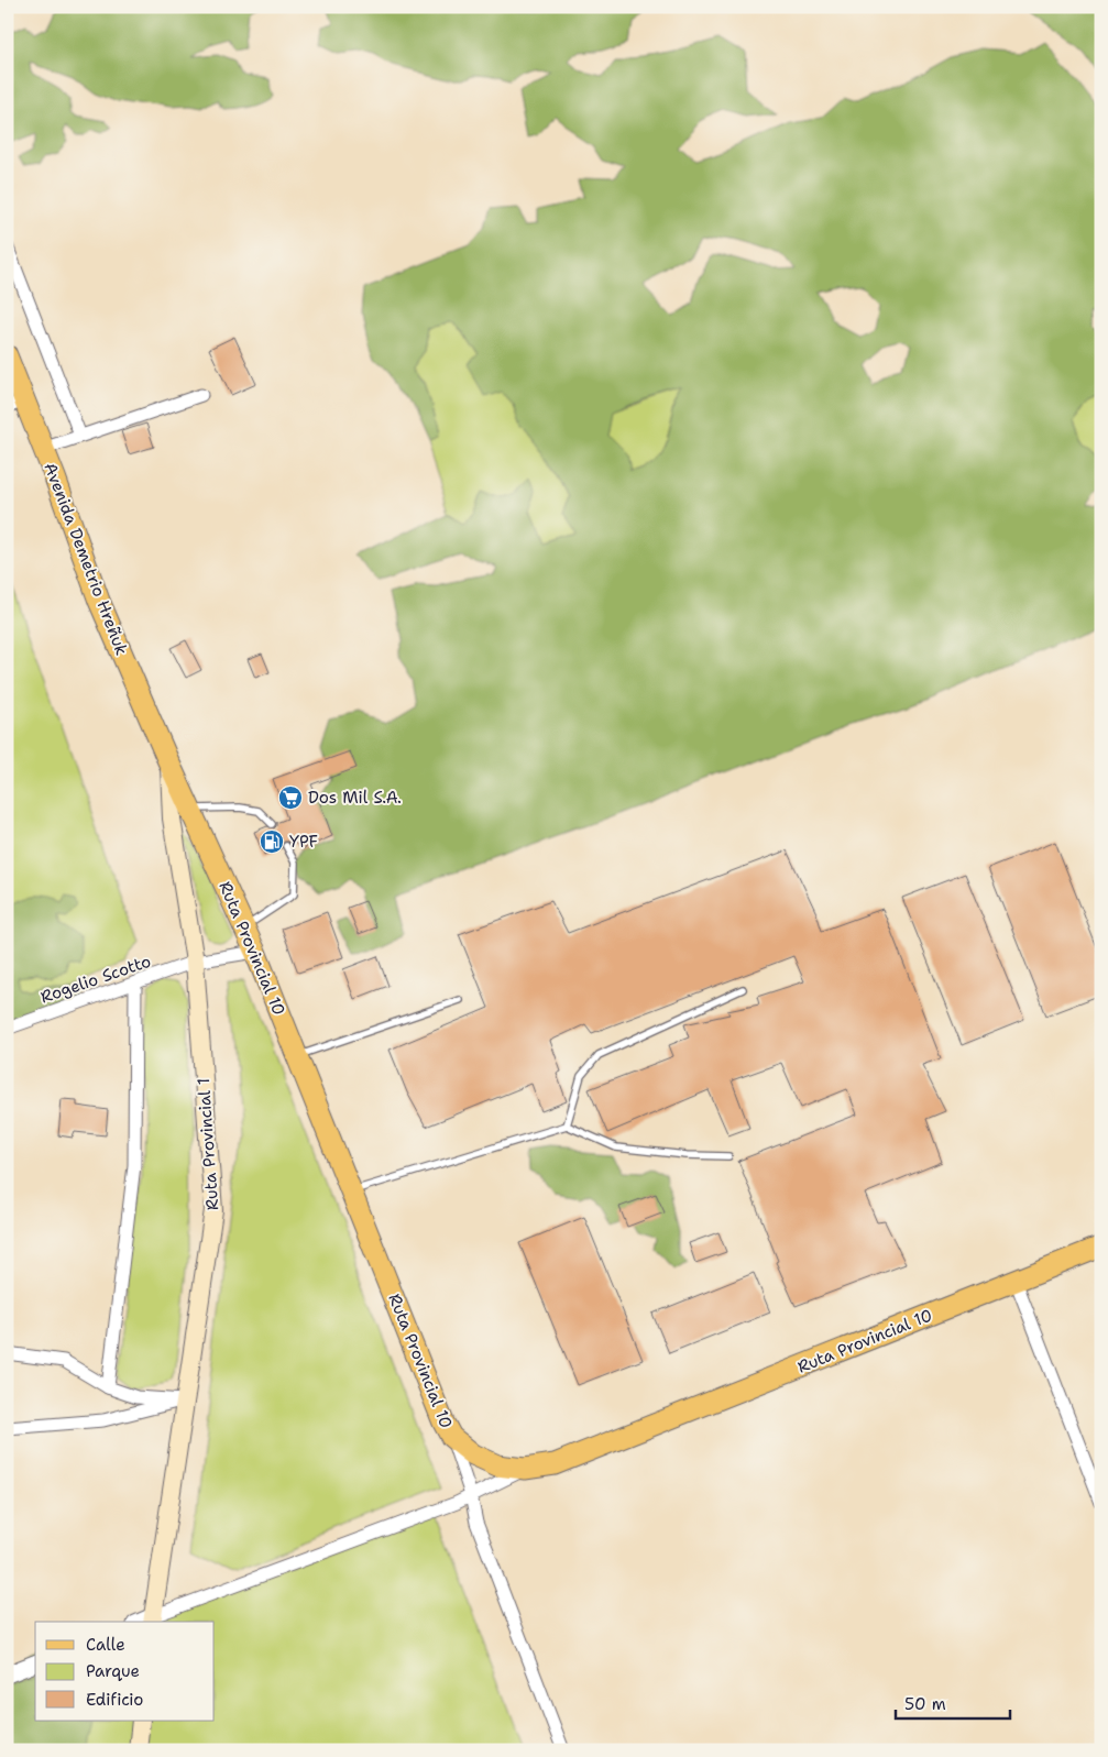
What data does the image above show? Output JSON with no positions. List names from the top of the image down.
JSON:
{
  "streets": {
    "main road": ["Avenida Demetrio Hreñuk", "Ruta Provincial 10", "Ruta Provincial 1"],
    "street": ["Rogelio Scotto"]
  },
  "crossings": [
    ["Avenida Demetrio Hreñuk", "Ruta Provincial 10"],
    ["Avenida Demetrio Hreñuk", "Ruta Provincial 1"],
    ["Ruta Provincial 10", "Rogelio Scotto"],
    ["Ruta Provincial 10", "Ruta Provincial 1"],
    ["Rogelio Scotto", "Ruta Provincial 1"]
  ],
  "places": {
    "supermarket": ["Dos Mil S.A."],
    "fuel station": ["YPF"]
  },
  "legend": ["Calle", "Parque", "Edificio"],
  "scale_bar": "50 m"
}
